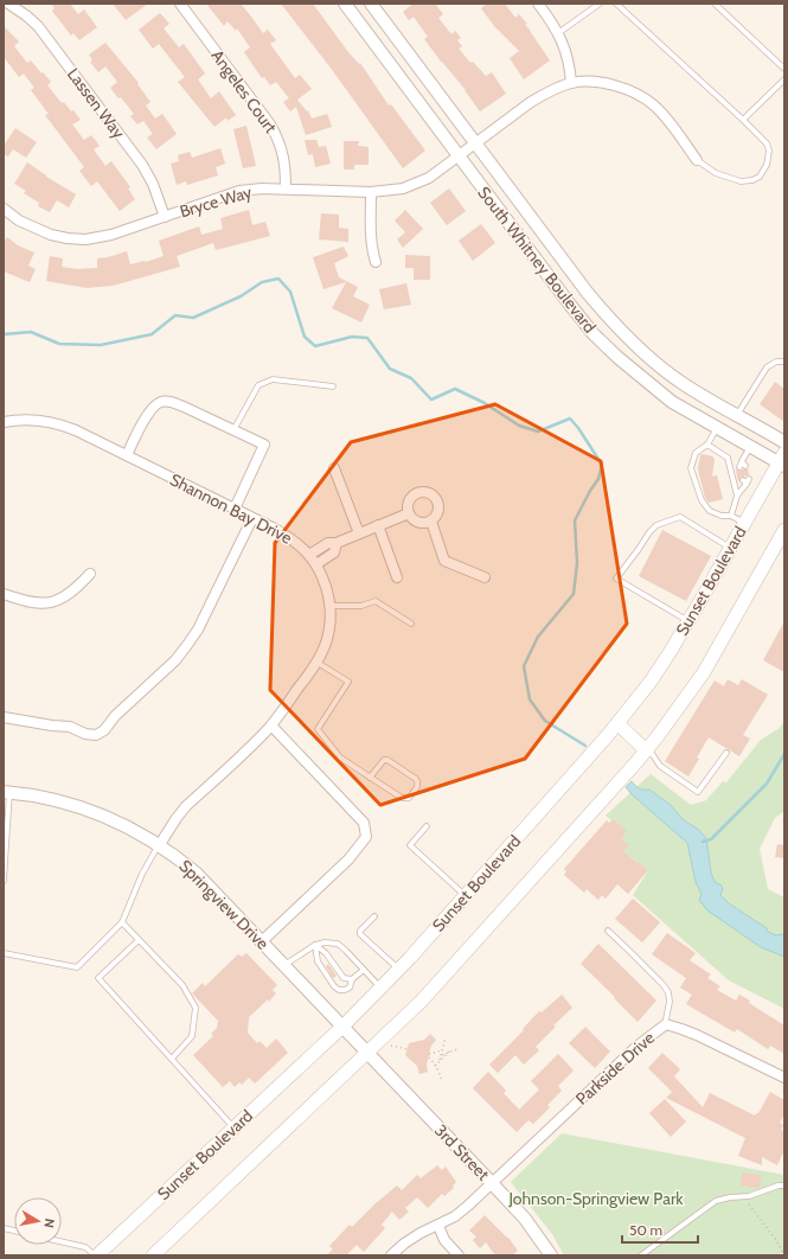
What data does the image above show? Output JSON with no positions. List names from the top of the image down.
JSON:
{
  "streets": {
    "main road": ["Sunset Boulevard"],
    "street": [
      "Angeles Court",
      "Lassen Way",
      "Bryce Way",
      "South Whitney Boulevard",
      "Shannon Bay Drive",
      "Springview Drive",
      "Parkside Drive",
      "3rd Street"
    ]
  },
  "crossings": [
    ["Angeles Court", "Bryce Way"],
    ["Lassen Way", "Bryce Way"],
    ["Bryce Way", "South Whitney Boulevard"],
    ["South Whitney Boulevard", "Sunset Boulevard"],
    ["Shannon Bay Drive", "Springview Drive"],
    ["Sunset Boulevard", "Springview Drive"],
    ["Sunset Boulevard", "3rd Street"],
    ["Springview Drive", "3rd Street"],
    ["Parkside Drive", "3rd Street"]
  ],
  "parks": ["Johnson-Springview Park"],
  "scale_bar": "50 m",
  "north": "right"
}
